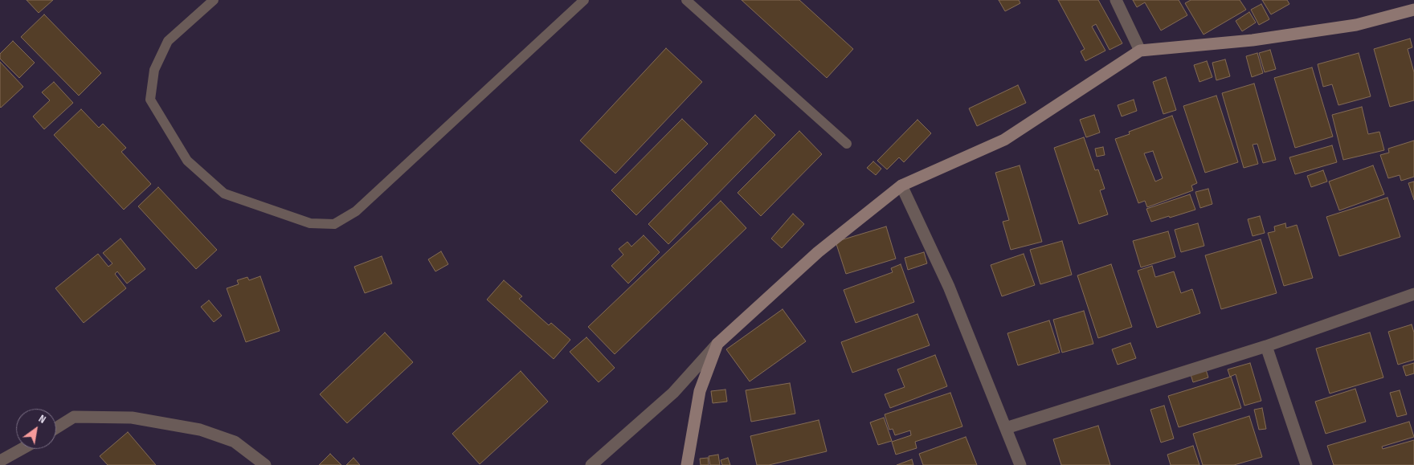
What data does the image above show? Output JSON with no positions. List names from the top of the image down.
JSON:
{
  "north": "top right"
}
